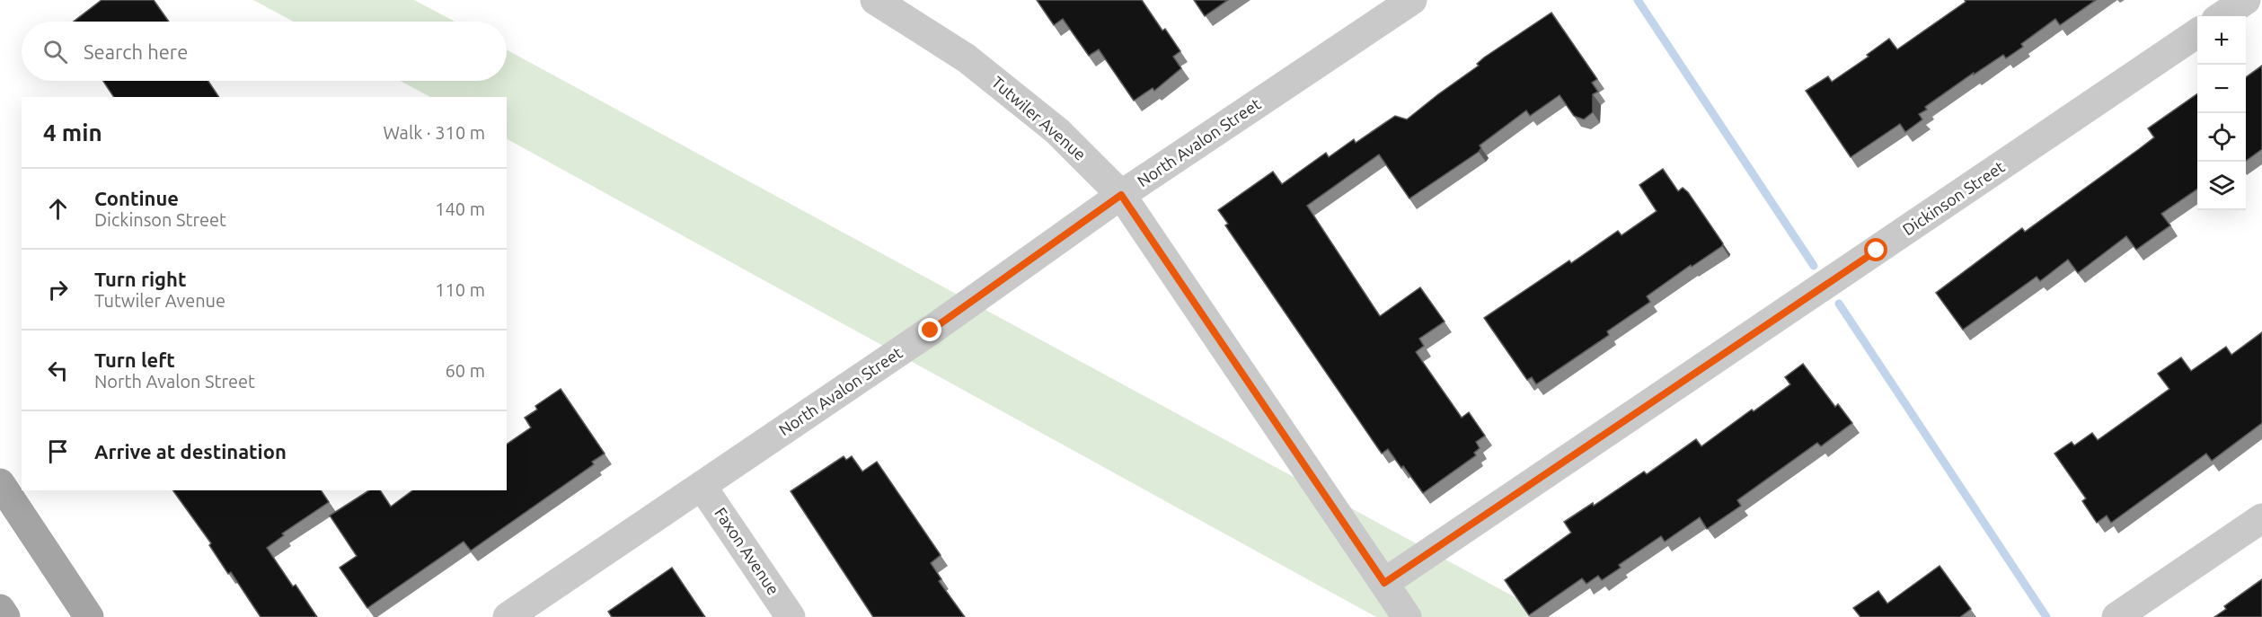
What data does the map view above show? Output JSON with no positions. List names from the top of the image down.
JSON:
{
  "streets": {
    "street": [
      "Tutwiler Avenue",
      "North Avalon Street",
      "Dickinson Street",
      "Faxon Avenue"
    ]
  },
  "crossings": [
    ["Tutwiler Avenue", "North Avalon Street"],
    ["Tutwiler Avenue", "Dickinson Street"],
    ["North Avalon Street", "Faxon Avenue"]
  ],
  "page": {
    "map_buttons": ["+", "−"],
    "search": "Search here",
    "heading": ["4 min", "Walk · 310 m"],
    "list": [
      ["Continue", "Dickinson Street", "140 m"],
      ["Turn right", "Tutwiler Avenue", "110 m"],
      ["Turn left", "North Avalon Street", "60 m"],
      "Arrive at destination"
    ]
  }
}
